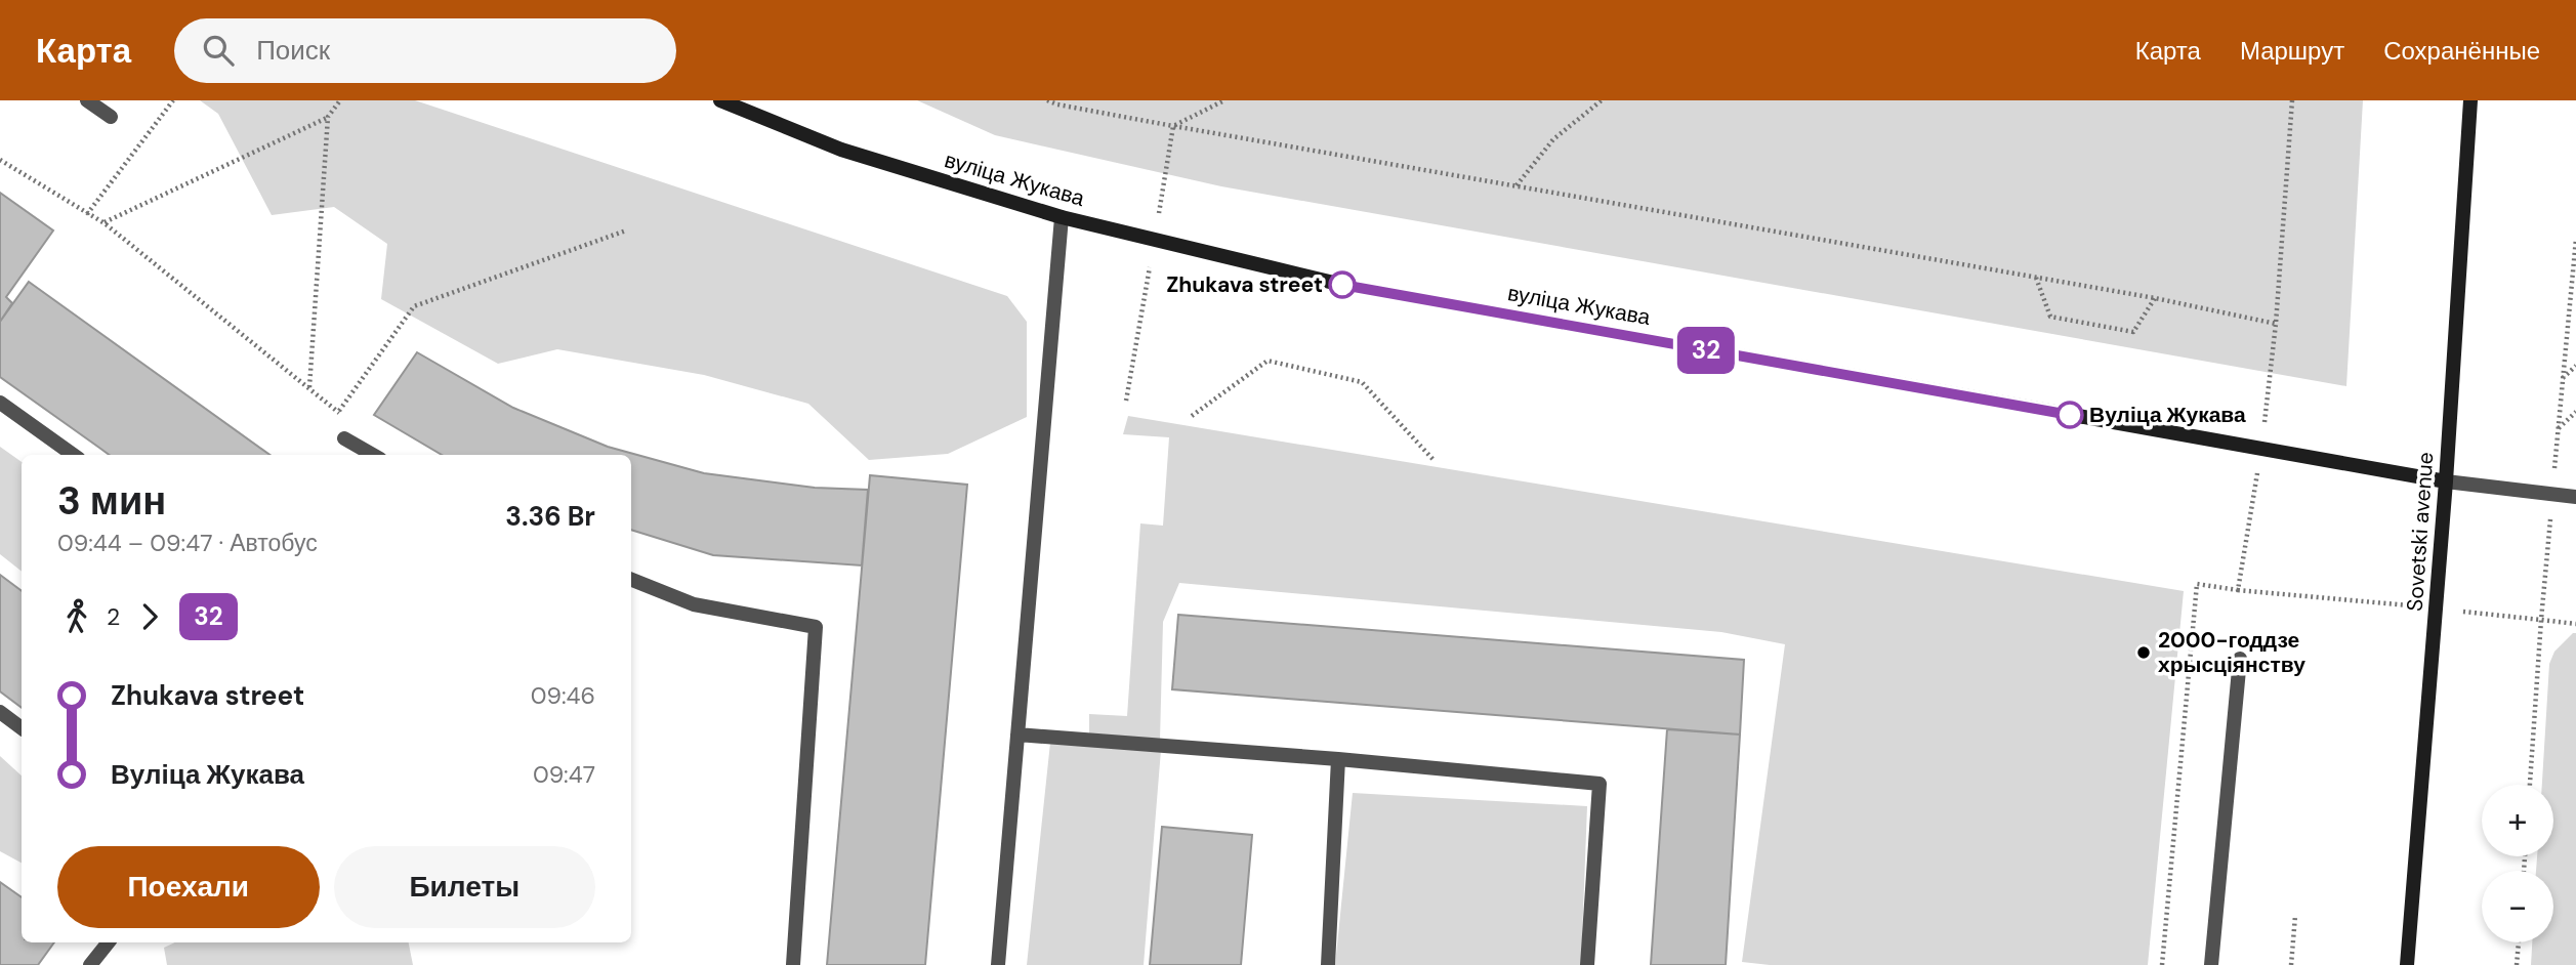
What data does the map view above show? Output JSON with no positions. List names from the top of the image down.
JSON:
{
  "streets": {
    "street": ["вуліца Жукава", "Sovetski avenue"]
  },
  "crossings": [
    ["вуліца Жукава", "Sovetski avenue"]
  ],
  "places": ["Zhukava street", "Вуліца Жукава", "2000-годдзе хрысціянству"],
  "lines": ["bus line 32"],
  "page": {
    "header": "Карта",
    "search": "Поиск",
    "nav": ["Карта", "Маршрут", "Сохранённые"],
    "on_map": "32",
    "heading": ["3 мин", "09:44 – 09:47 · Автобус", "3.36 Br"],
    "legs": ["2", "32"],
    "list": [
      {
        "name": "Zhukava street",
        "value": "09:46"
      },
      {
        "name": "Вуліца Жукава",
        "value": "09:47"
      }
    ],
    "map_buttons": ["+", "−"],
    "buttons": ["Поехали", "Билеты"]
  }
}
